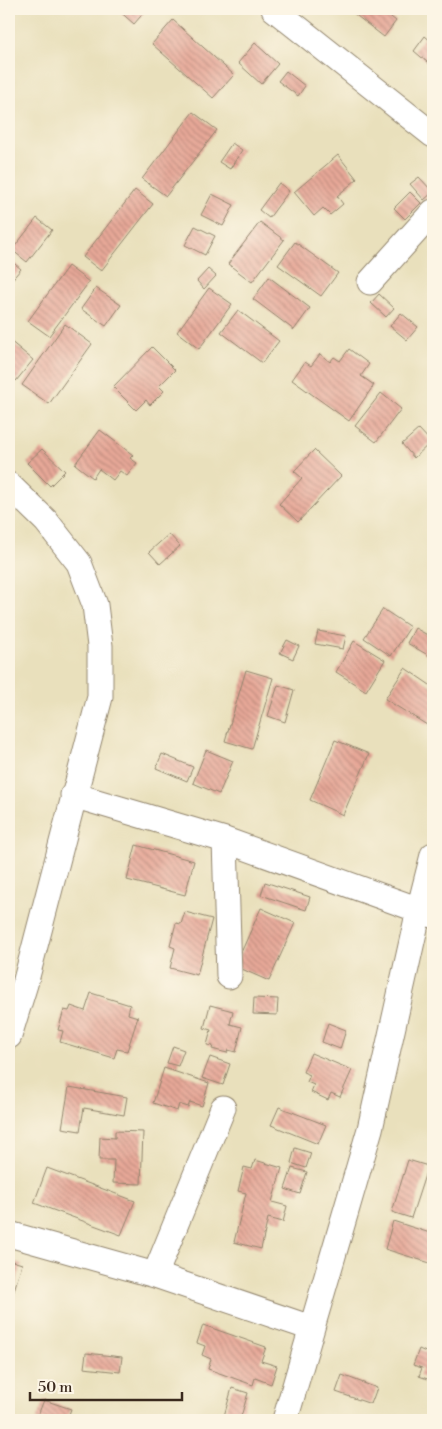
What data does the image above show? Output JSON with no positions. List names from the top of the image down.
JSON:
{
  "scale_bar": "50 m"
}
